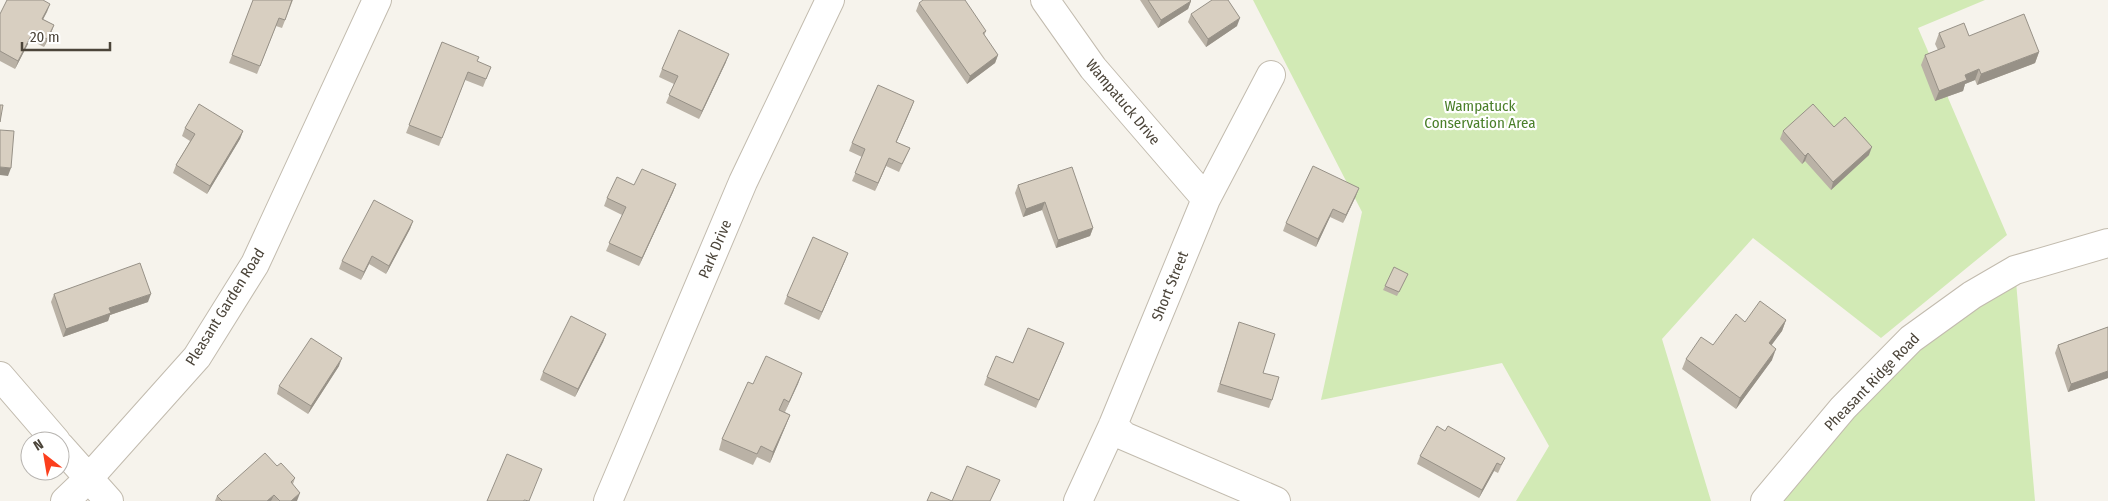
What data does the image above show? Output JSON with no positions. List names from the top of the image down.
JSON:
{
  "streets": {
    "street": [
      "Wampatuck Drive",
      "Park Drive",
      "Short Street",
      "Pleasant Garden Road",
      "Pheasant Ridge Road"
    ]
  },
  "crossings": [
    ["Wampatuck Drive", "Short Street"]
  ],
  "parks": ["Wampatuck Conservation Area"],
  "scale_bar": "20 m",
  "north": "top left"
}
